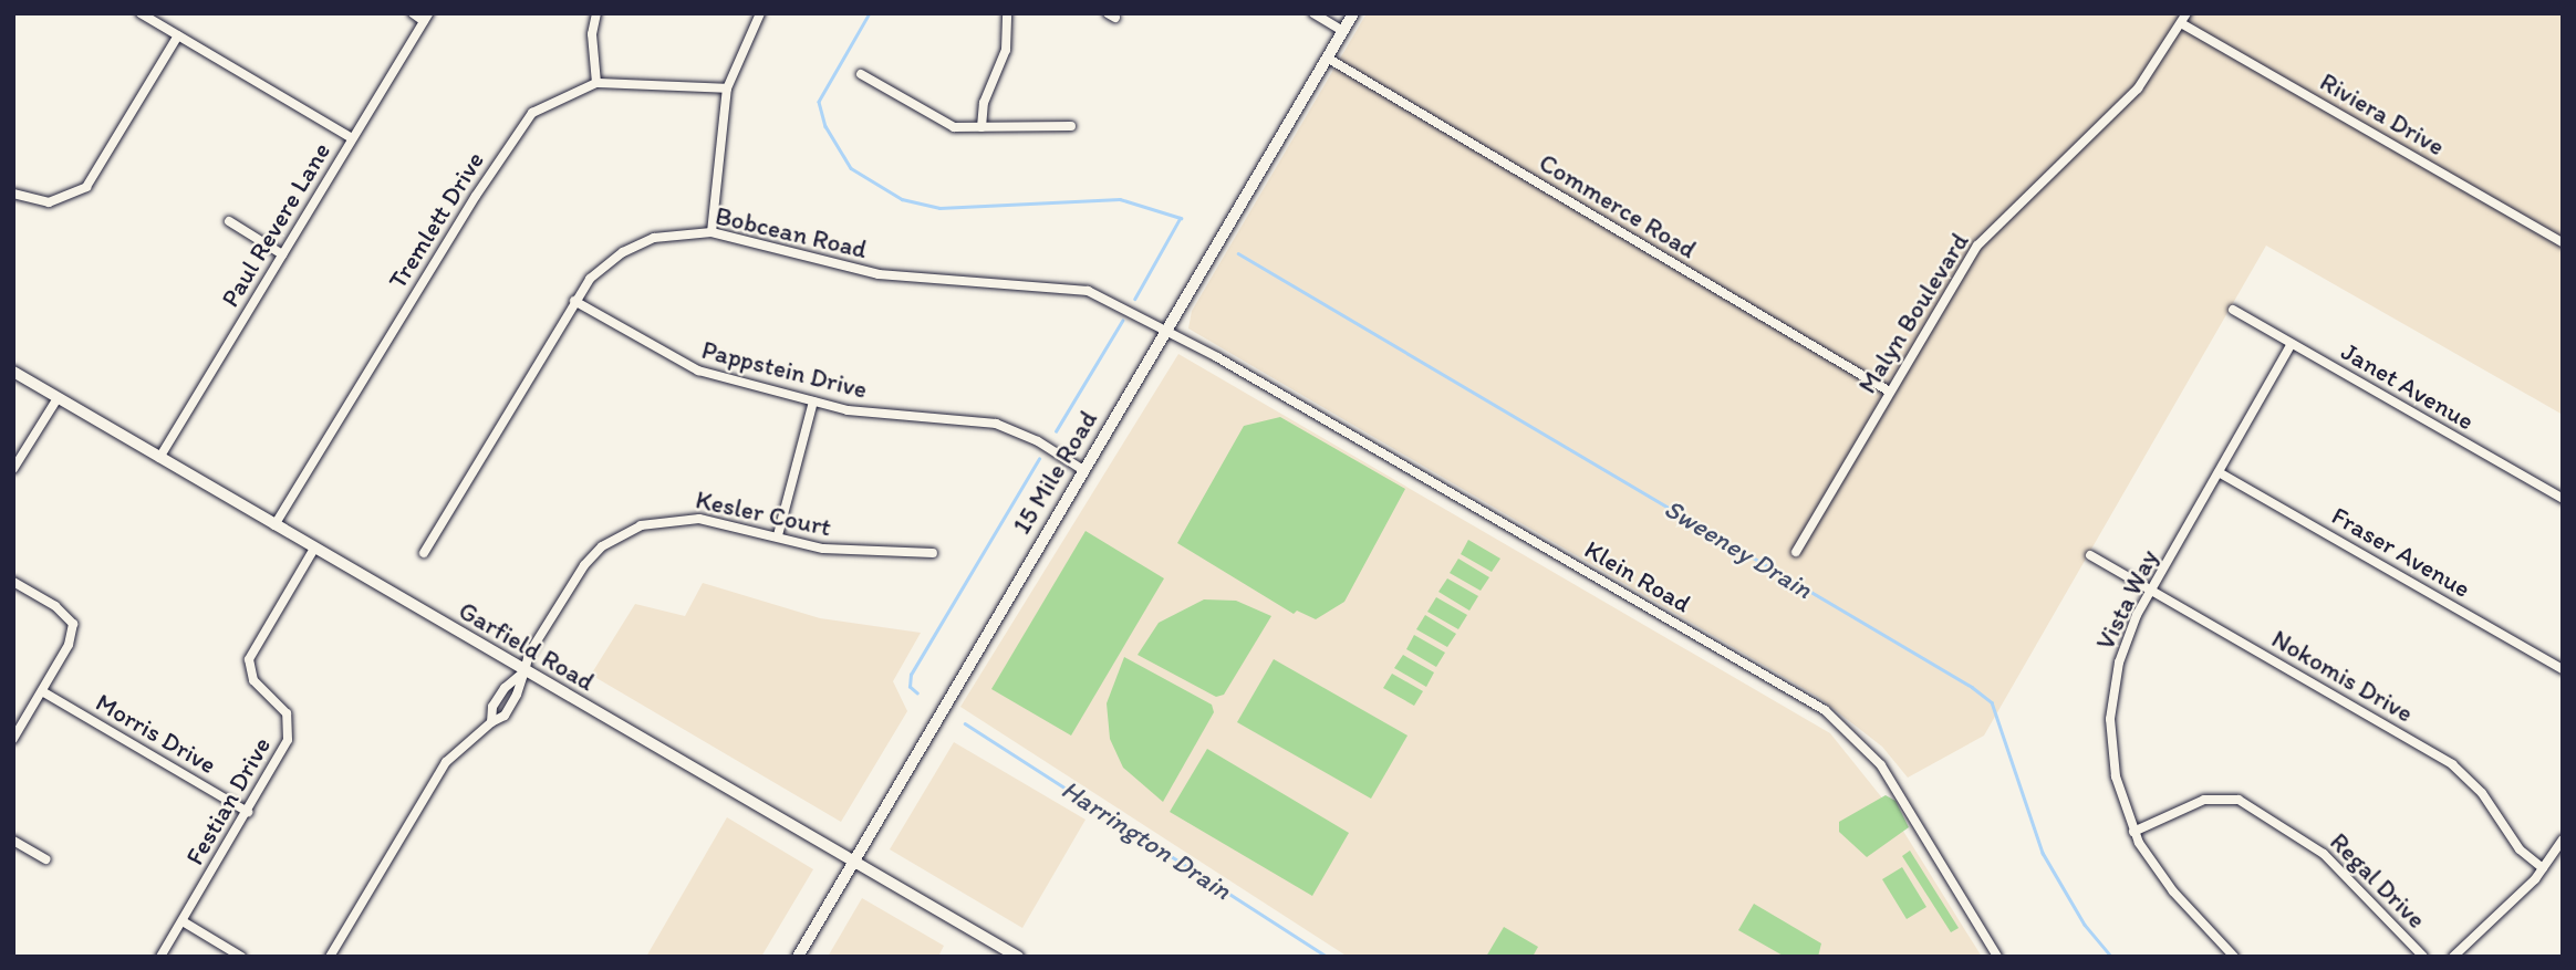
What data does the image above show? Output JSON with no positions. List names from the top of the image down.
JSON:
{
  "streets": {
    "main road": ["15 Mile Road", "Garfield Road"],
    "street": [
      "Riviera Drive",
      "Commerce Road",
      "Tremlett Drive",
      "Paul Revere Lane",
      "Bobcean Road",
      "Malyn Boulevard",
      "Pappstein Drive",
      "Janet Avenue",
      "Kesler Court",
      "Fraser Avenue",
      "Klein Road",
      "Vista Way",
      "Nokomis Drive",
      "Morris Drive",
      "Festian Drive",
      "Regal Drive"
    ]
  },
  "crossings": [
    ["Riviera Drive", "Malyn Boulevard"],
    ["Commerce Road", "Malyn Boulevard"],
    ["Commerce Road", "15 Mile Road"],
    ["Tremlett Drive", "Garfield Road"],
    ["Paul Revere Lane", "Garfield Road"],
    ["Bobcean Road", "Pappstein Drive"],
    ["Bobcean Road", "15 Mile Road"],
    ["Bobcean Road", "Klein Road"],
    ["Pappstein Drive", "15 Mile Road"],
    ["Janet Avenue", "Vista Way"],
    ["15 Mile Road", "Klein Road"],
    ["15 Mile Road", "Garfield Road"],
    ["Kesler Court", "Garfield Road"],
    ["Fraser Avenue", "Vista Way"],
    ["Vista Way", "Nokomis Drive"],
    ["Vista Way", "Regal Drive"],
    ["Garfield Road", "Festian Drive"],
    ["Morris Drive", "Festian Drive"]
  ],
  "water": ["Sweeney Drain", "Harrington Drain"]
}
